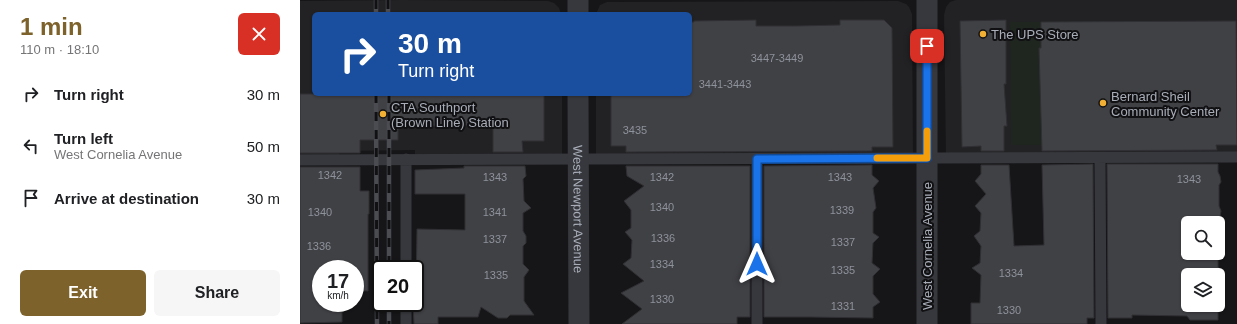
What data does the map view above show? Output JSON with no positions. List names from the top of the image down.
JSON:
{
  "streets": {
    "street": ["West Newport Avenue", "West Cornelia Avenue"]
  },
  "places": ["The UPS Store", "Bernard Sheil Community Center", "CTA Southport (Brown Line) Station"],
  "house_numbers": [
    "3447-3449",
    "3441-3443",
    "3435",
    "1342",
    "1343",
    "1342",
    "1343",
    "1343",
    "1340",
    "1339",
    "1340",
    "1341",
    "1336",
    "1337",
    "1337",
    "1336",
    "1334",
    "1335",
    "1334",
    "1335",
    "1330",
    "1331",
    "1330"
  ],
  "page": {
    "heading": ["1 min", "110 m · 18:10"],
    "turn": ["30 m", "Turn right"],
    "list": [
      {
        "name": "Turn right",
        "value": "30 m"
      },
      {
        "name": "Turn left",
        "note": "West Cornelia Avenue",
        "value": "50 m"
      },
      {
        "name": "Arrive at destination",
        "value": "30 m"
      }
    ],
    "speed": "17 km/h",
    "limit": "20",
    "buttons": ["Exit", "Share"]
  }
}
